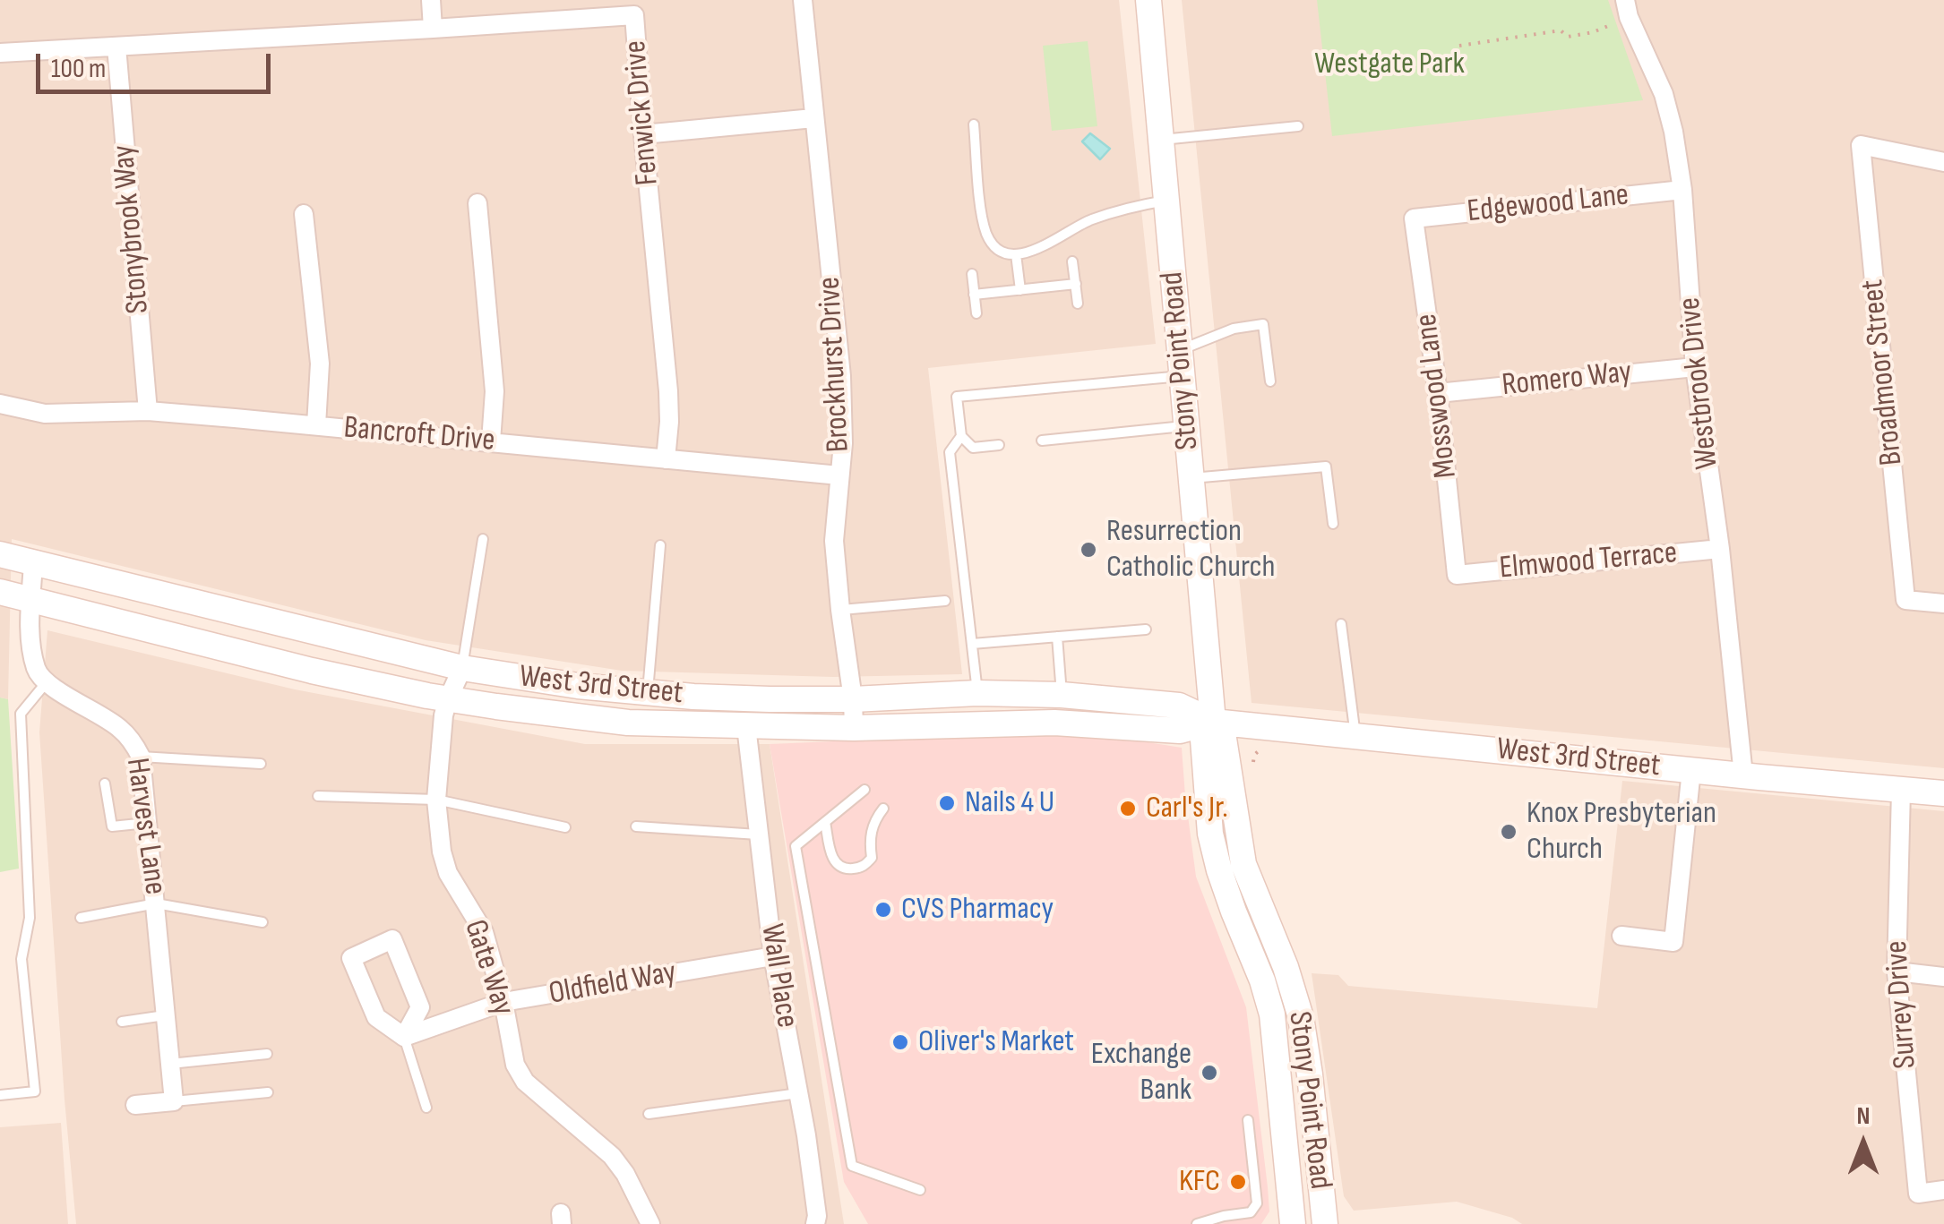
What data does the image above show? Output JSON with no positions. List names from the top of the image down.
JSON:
{
  "streets": {
    "main road": ["Stony Point Road", "West 3rd Street"],
    "street": [
      "Fenwick Drive",
      "Edgewood Lane",
      "Stonybrook Way",
      "Brockhurst Drive",
      "Broadmoor Street",
      "Romero Way",
      "Westbrook Drive",
      "Mosswood Lane",
      "Bancroft Drive",
      "Elmwood Terrace",
      "Harvest Lane",
      "Gate Way",
      "Wall Place",
      "Oldfield Way",
      "Surrey Drive"
    ]
  },
  "crossings": [
    ["Fenwick Drive", "Stonybrook Way"],
    ["Fenwick Drive", "Bancroft Drive"],
    ["Edgewood Lane", "Westbrook Drive"],
    ["Edgewood Lane", "Mosswood Lane"],
    ["Stonybrook Way", "Bancroft Drive"],
    ["Stony Point Road", "West 3rd Street"],
    ["Brockhurst Drive", "Bancroft Drive"],
    ["Brockhurst Drive", "West 3rd Street"],
    ["Romero Way", "Westbrook Drive"],
    ["Romero Way", "Mosswood Lane"],
    ["Westbrook Drive", "Elmwood Terrace"],
    ["Westbrook Drive", "West 3rd Street"],
    ["Mosswood Lane", "Elmwood Terrace"],
    ["West 3rd Street", "Gate Way"],
    ["West 3rd Street", "Wall Place"],
    ["West 3rd Street", "Surrey Drive"],
    ["Gate Way", "Oldfield Way"],
    ["Wall Place", "Oldfield Way"]
  ],
  "parks": ["Westgate Park"],
  "places": [
    "Resurrection Catholic Church",
    "Nails 4 U",
    "Carl's Jr.",
    "Knox Presbyterian Church",
    "CVS Pharmacy",
    "Oliver's Market",
    "Exchange Bank",
    "KFC"
  ],
  "scale_bar": "100 m",
  "north": "top"
}
